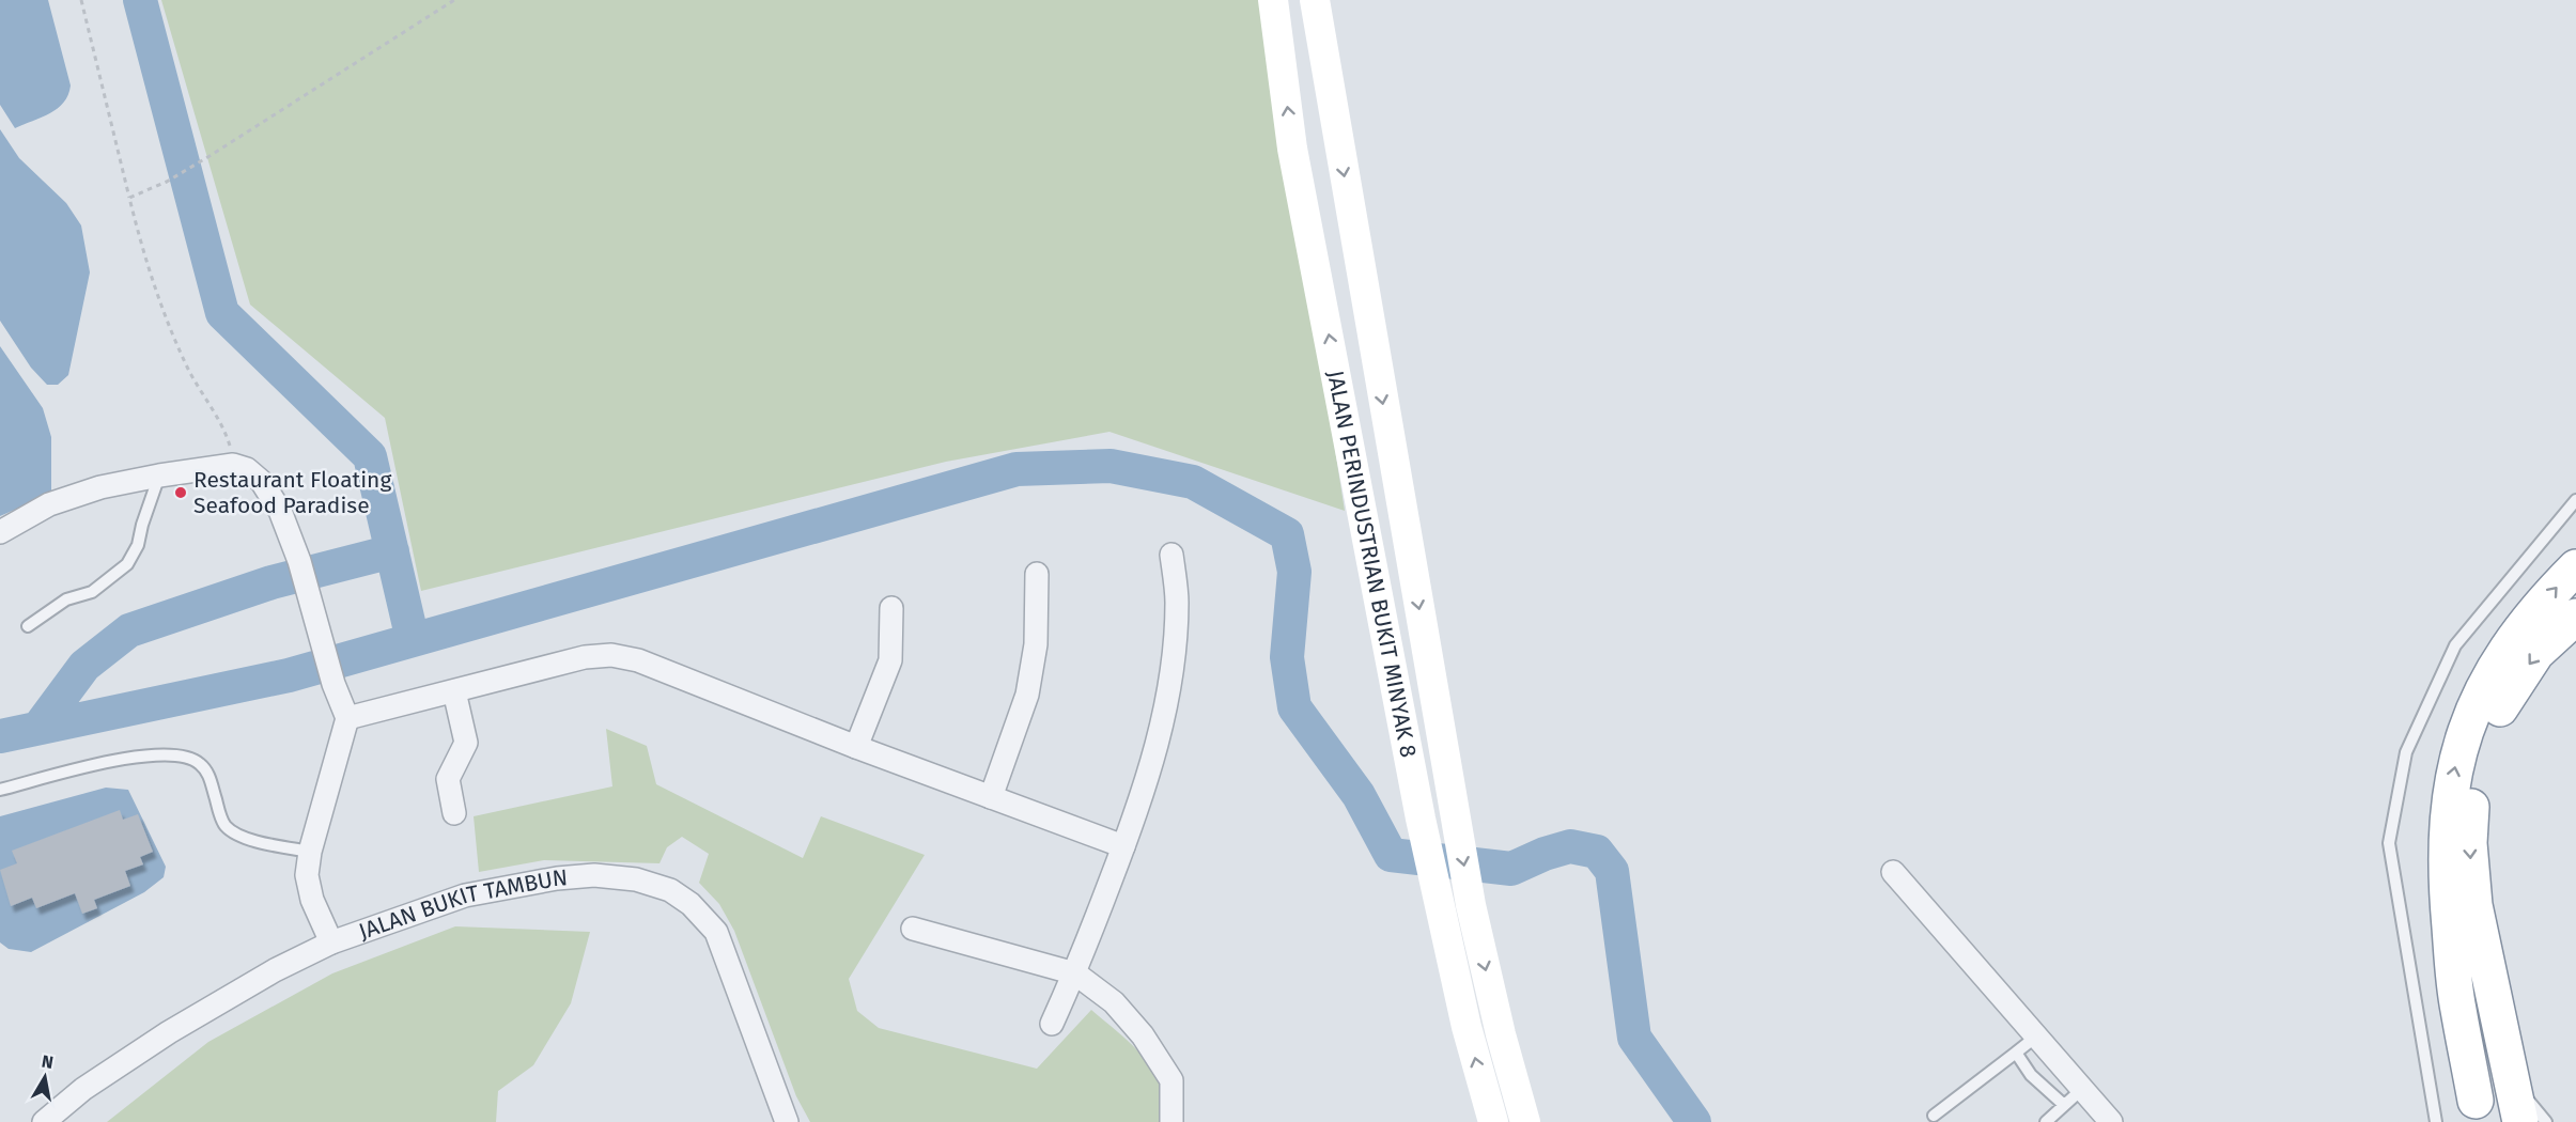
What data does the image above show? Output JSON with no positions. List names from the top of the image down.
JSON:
{
  "streets": {
    "street": ["JALAN PERINDUSTRIAN BUKIT MINYAK 8", "JALAN BUKIT TAMBUN"]
  },
  "places": ["Restaurant Floating Seafood Paradise"],
  "north": "top"
}
